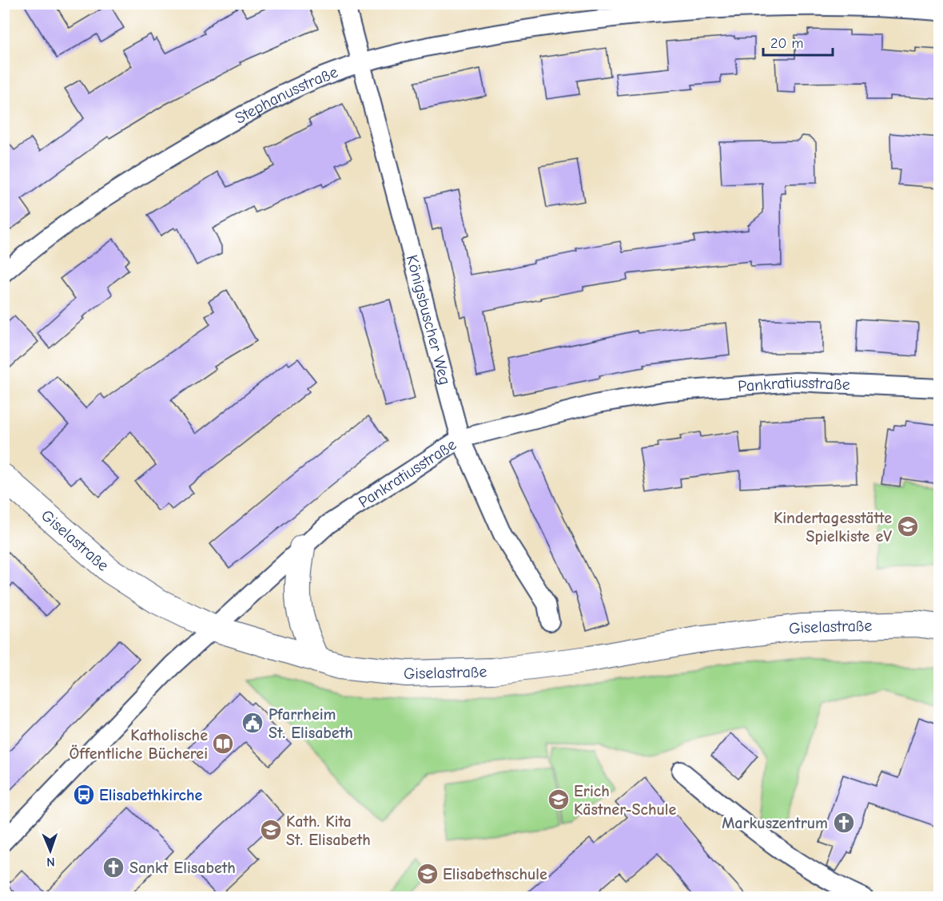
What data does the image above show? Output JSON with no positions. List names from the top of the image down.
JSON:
{
  "streets": {
    "main road": ["Giselastraße"],
    "street": ["Stephanusstraße", "Königsbuscher Weg", "Pankratiusstraße"]
  },
  "crossings": [
    ["Stephanusstraße", "Königsbuscher Weg"],
    ["Königsbuscher Weg", "Pankratiusstraße"],
    ["Pankratiusstraße", "Giselastraße"]
  ],
  "places": {
    "school or university": [
      "Kindertagesstätte Spielkiste eV",
      "Erich Kästner-Schule",
      "Kath. Kita St. Elisabeth",
      "Elisabethschule"
    ],
    "public building": ["Pfarrheim St. Elisabeth"],
    "library": ["Katholische Öffentliche Bücherei"],
    "bus stop": ["Elisabethkirche"],
    "church": ["Markuszentrum", "Sankt Elisabeth"]
  },
  "scale_bar": "20 m",
  "north": "bottom"
}
